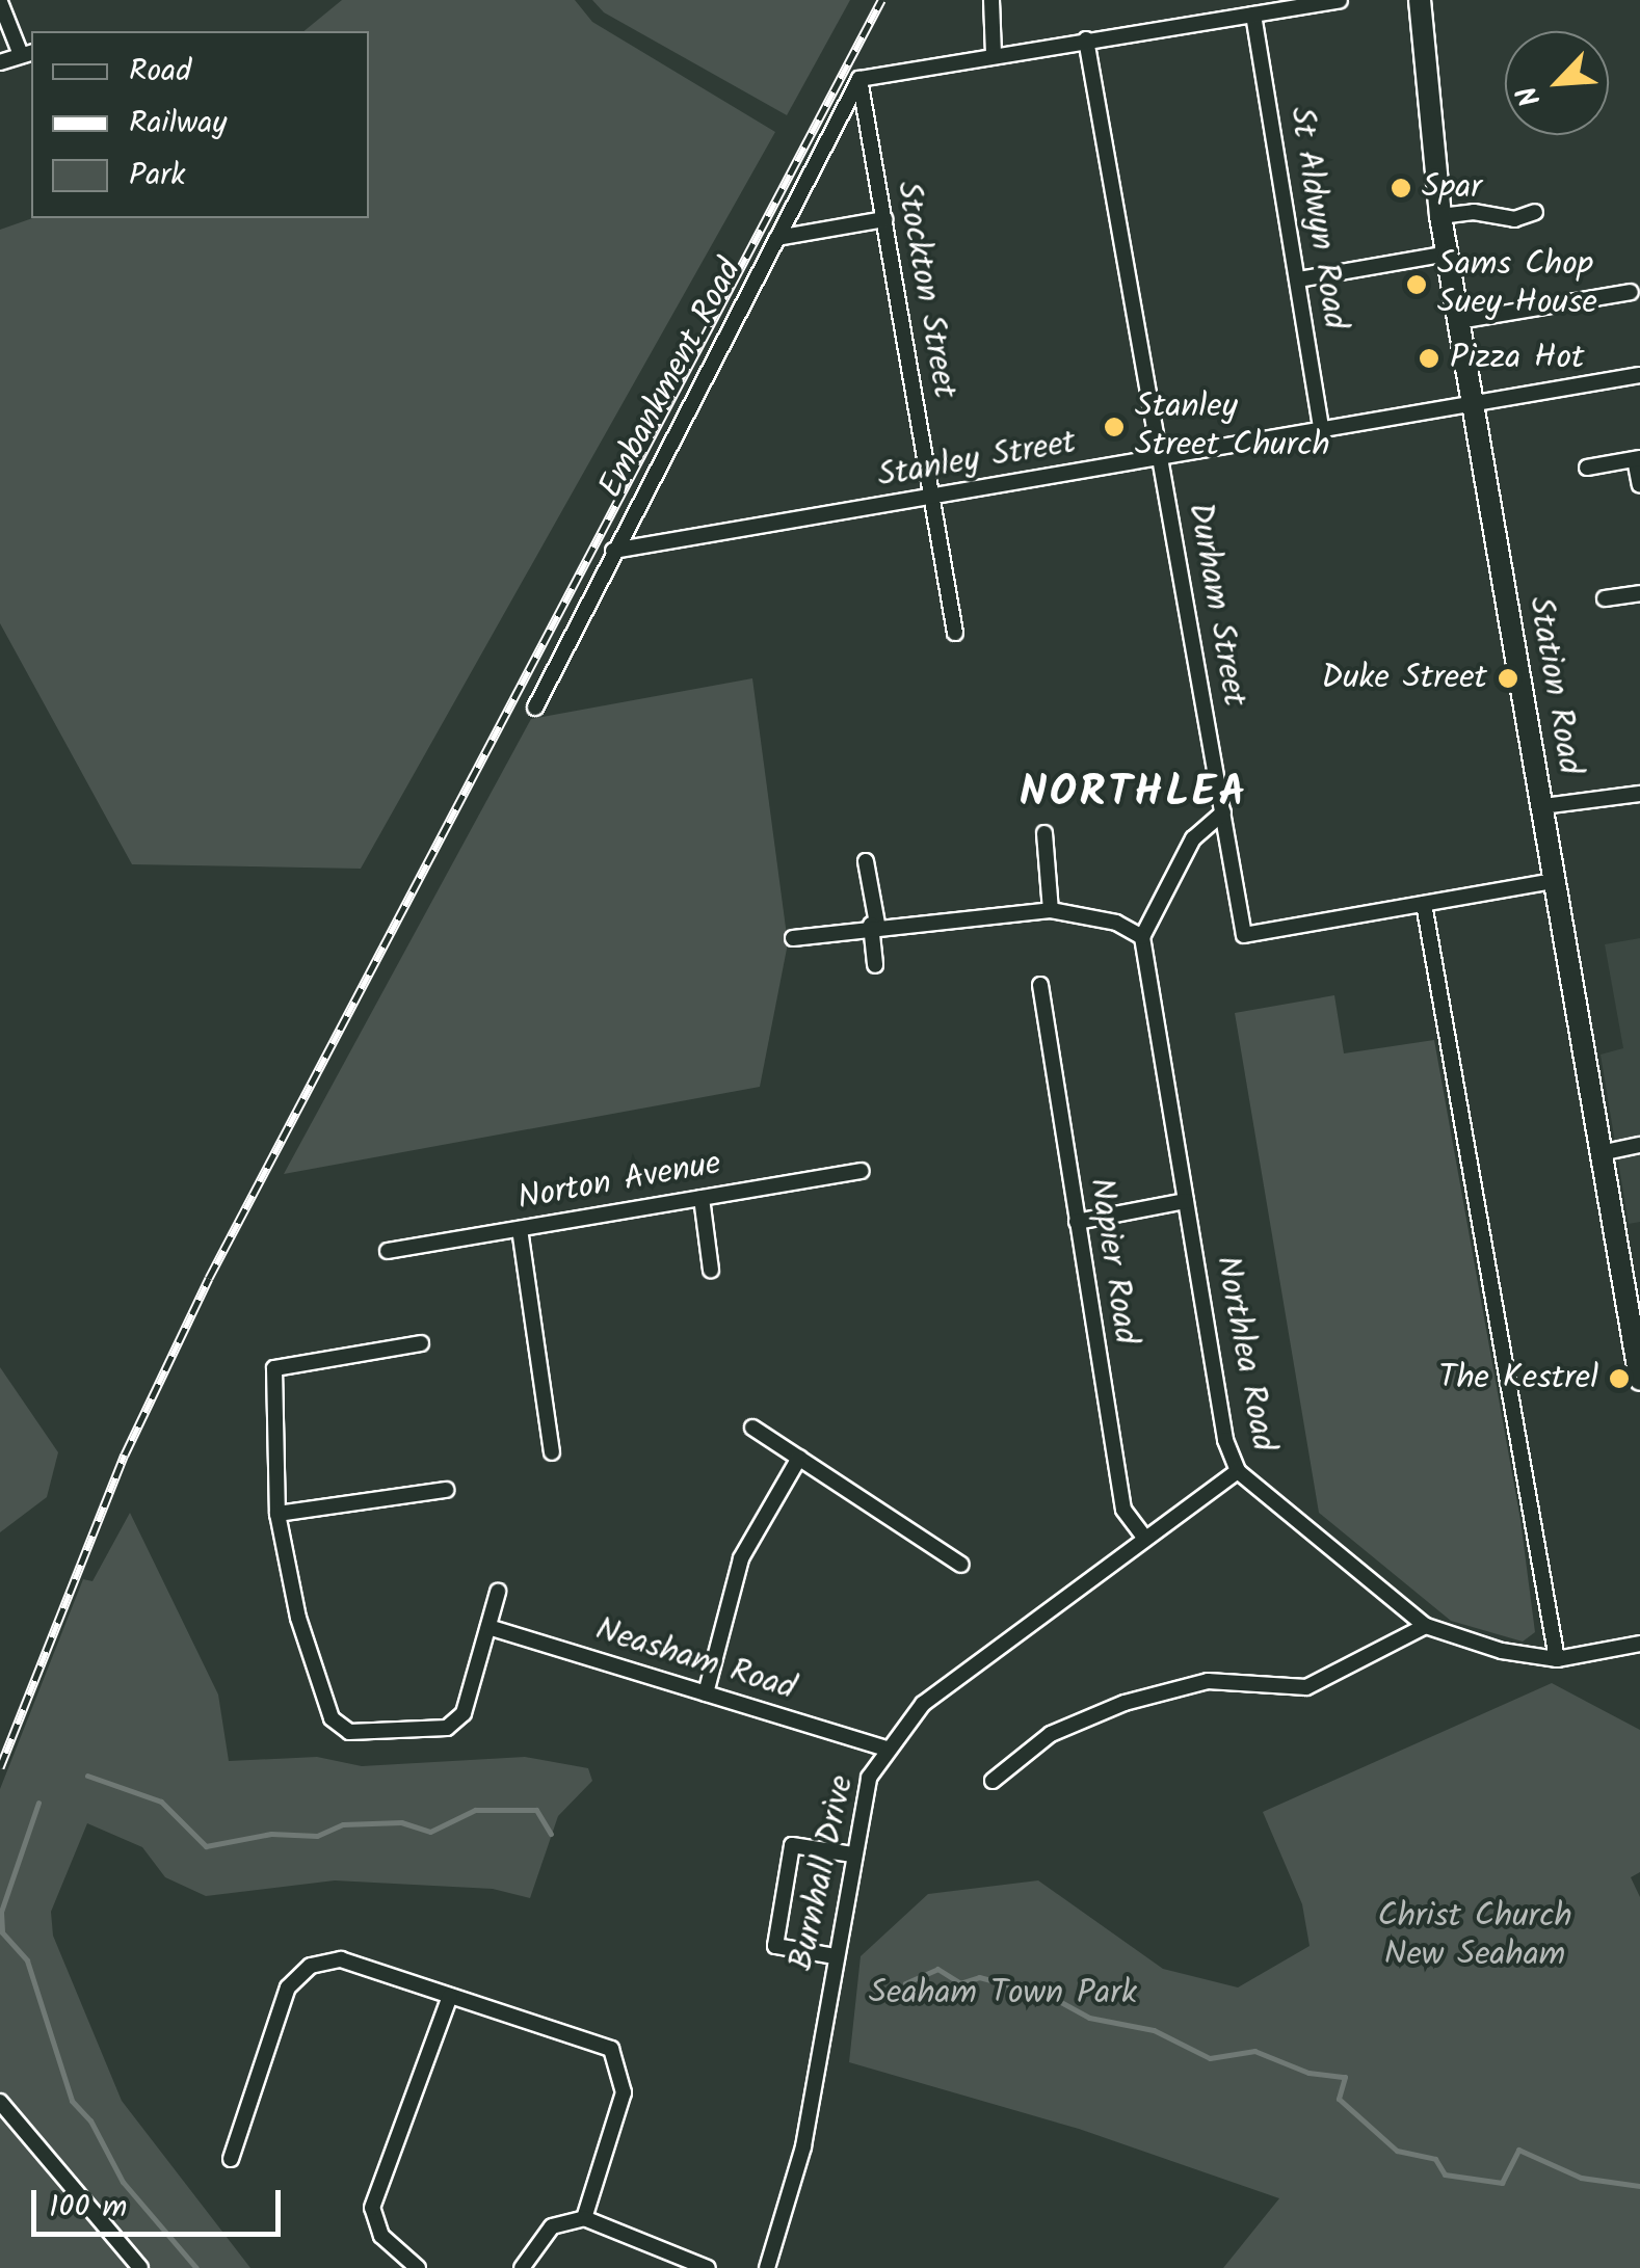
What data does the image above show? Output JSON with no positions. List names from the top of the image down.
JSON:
{
  "streets": {
    "main road": ["Station Road"],
    "street": [
      "St Aldwyn Road",
      "Stockton Street",
      "Embankment Road",
      "Stanley Street",
      "Durham Street",
      "Norton Avenue",
      "Napier Road",
      "Northlea Road",
      "Neasham Road",
      "Burnhall Drive"
    ]
  },
  "crossings": [
    ["St Aldwyn Road", "Stanley Street"],
    ["Stockton Street", "Embankment Road"],
    ["Stockton Street", "Stanley Street"],
    ["Embankment Road", "Stanley Street"],
    ["Stanley Street", "Durham Street"],
    ["Stanley Street", "Station Road"],
    ["Napier Road", "Burnhall Drive"],
    ["Northlea Road", "Burnhall Drive"],
    ["Neasham Road", "Burnhall Drive"]
  ],
  "districts": ["NORTHLEA"],
  "parks": ["Christ Church New Seaham", "Seaham Town Park"],
  "places": [
    "Spar",
    "Sams Chop Suey House",
    "Pizza Hot",
    "Stanley Street Church",
    "Duke Street",
    "The Kestrel"
  ],
  "legend": ["Road", "Railway", "Park"],
  "scale_bar": "100 m",
  "north": "bottom left"
}
